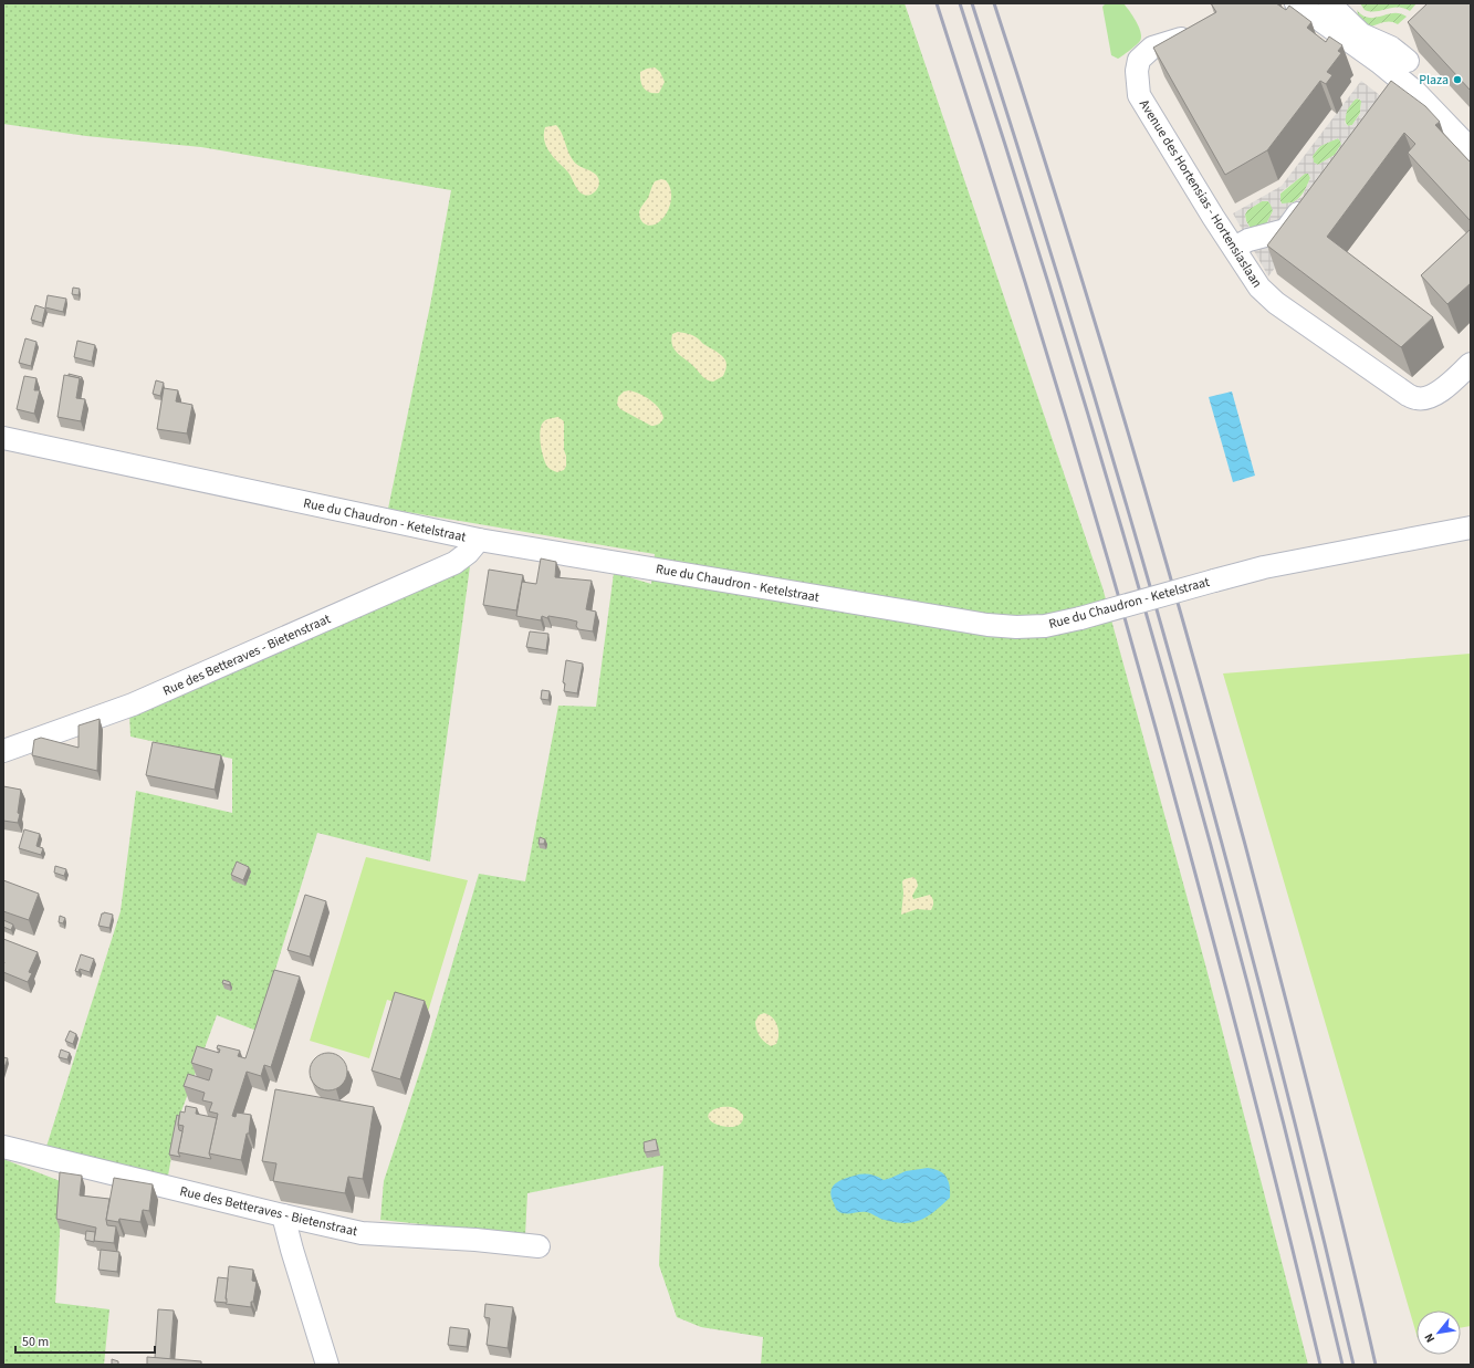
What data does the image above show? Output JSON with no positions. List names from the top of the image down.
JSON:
{
  "streets": {
    "street": ["Avenue des Hortensias - Hortensiaslaan", "Rue du Chaudron - Ketelstraat", "Rue des Betteraves - Bietenstraat"]
  },
  "crossings": [
    ["Rue du Chaudron - Ketelstraat", "Rue des Betteraves - Bietenstraat"]
  ],
  "places": ["Plaza"],
  "scale_bar": "50 m",
  "north": "bottom left"
}
